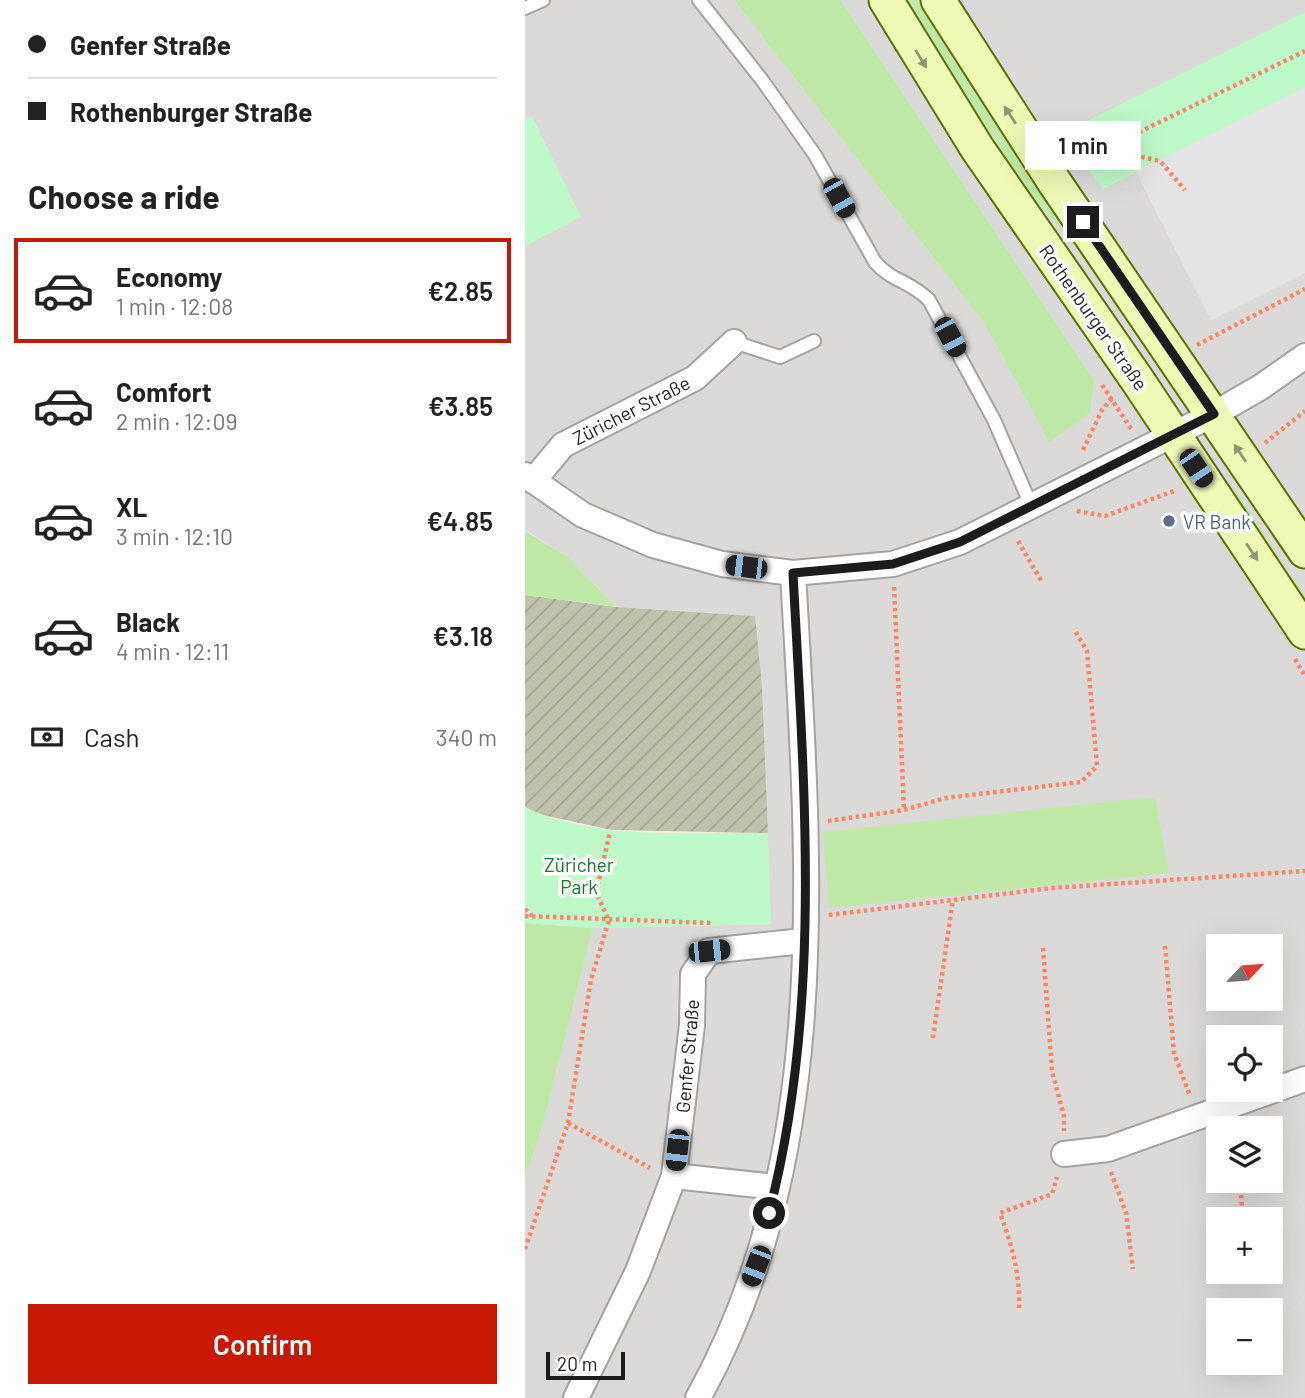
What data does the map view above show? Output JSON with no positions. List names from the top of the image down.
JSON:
{
  "streets": {
    "main road": ["Rothenburger Straße"],
    "street": ["Züricher Straße", "Genfer Straße"]
  },
  "crossings": [
    ["Rothenburger Straße", "Züricher Straße"]
  ],
  "parks": ["Züricher Park"],
  "places": ["VR Bank"],
  "scale_bar": "20 m",
  "north": "top right",
  "page": {
    "banner": ["Genfer Straße", "Rothenburger Straße"],
    "bubble": "1 min",
    "heading": "Choose a ride",
    "list": [
      {
        "name": "Economy",
        "note": "1 min · 12:08",
        "value": "€2.85"
      },
      {
        "name": "Comfort",
        "note": "2 min · 12:09",
        "value": "€3.85"
      },
      {
        "name": "XL",
        "note": "3 min · 12:10",
        "value": "€4.85"
      },
      {
        "name": "Black",
        "note": "4 min · 12:11",
        "value": "€3.18"
      }
    ],
    "pay": ["Cash", "340 m"],
    "map_buttons": ["+", "−"],
    "buttons": "Confirm",
    "scale": "20 m"
  }
}
